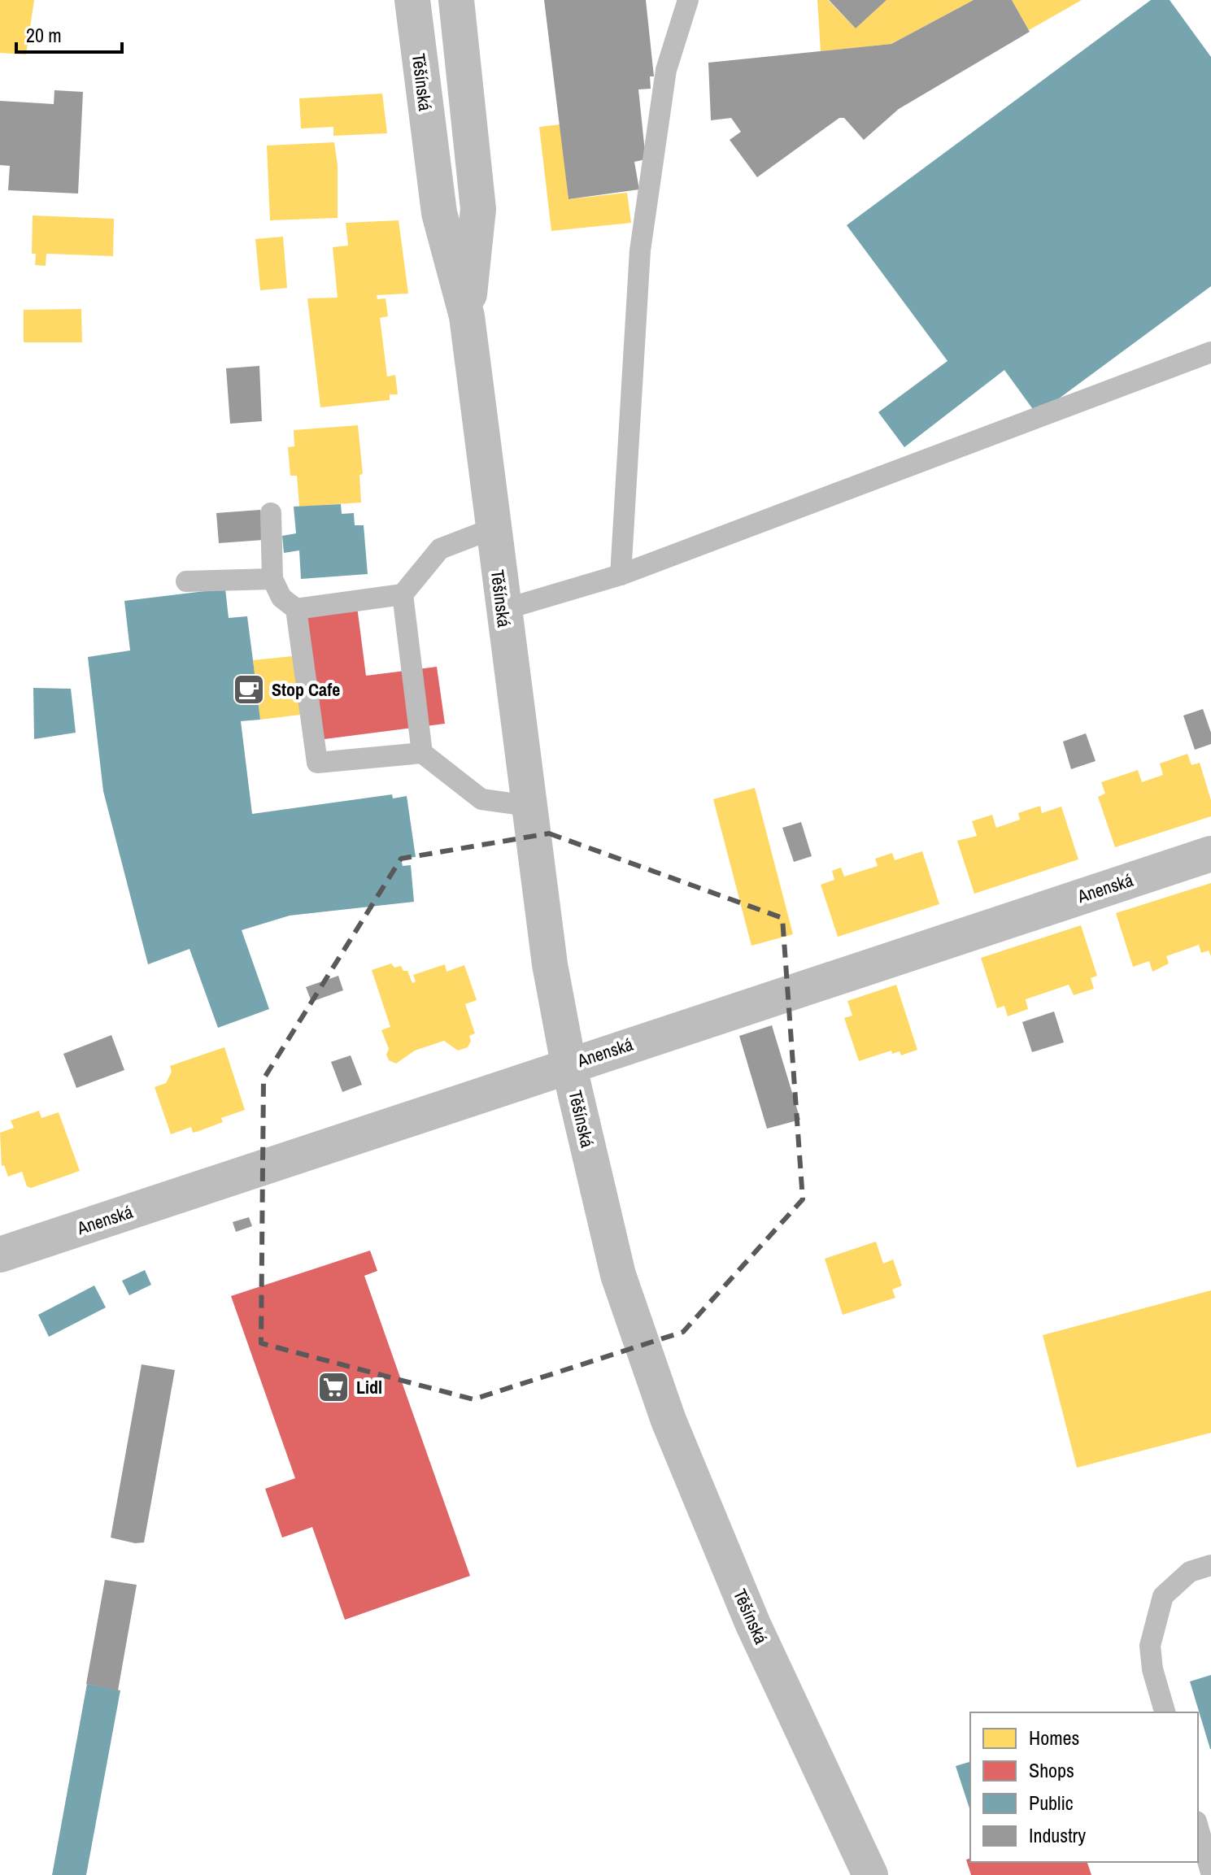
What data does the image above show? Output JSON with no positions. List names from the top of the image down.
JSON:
{
  "streets": {
    "street": ["Těšínská", "Anenská"]
  },
  "crossings": [
    ["Těšínská", "Anenská"]
  ],
  "places": {
    "cafe": ["Stop Cafe"],
    "supermarket": ["Lidl"]
  },
  "legend": [
    "Homes",
    "Shops",
    "Public",
    "Industry"
  ],
  "scale_bar": "20 m"
}
